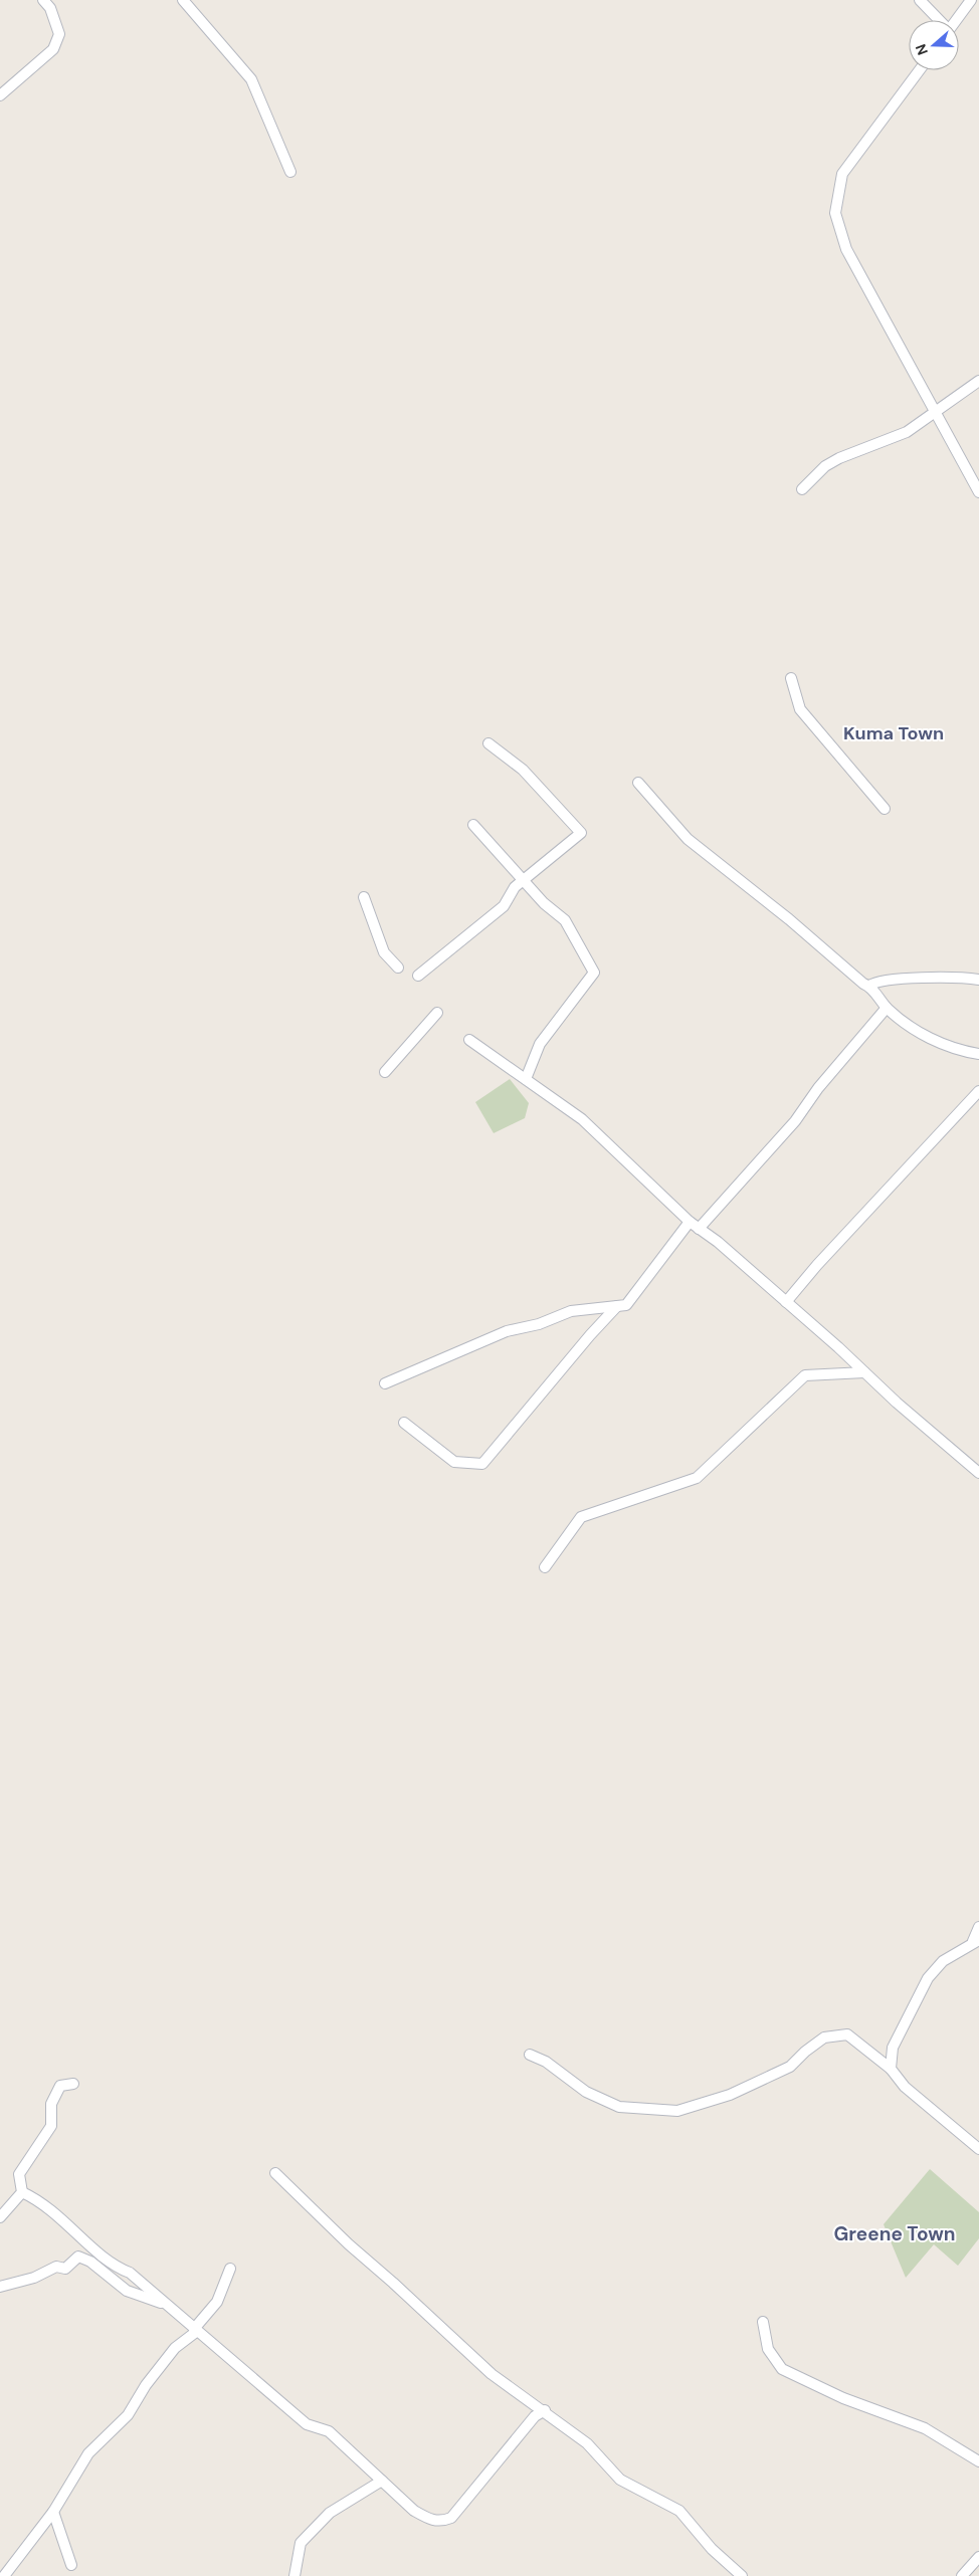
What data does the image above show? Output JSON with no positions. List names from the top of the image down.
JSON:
{
  "districts": ["Kuma Town", "Greene Town"],
  "north": "left"
}
